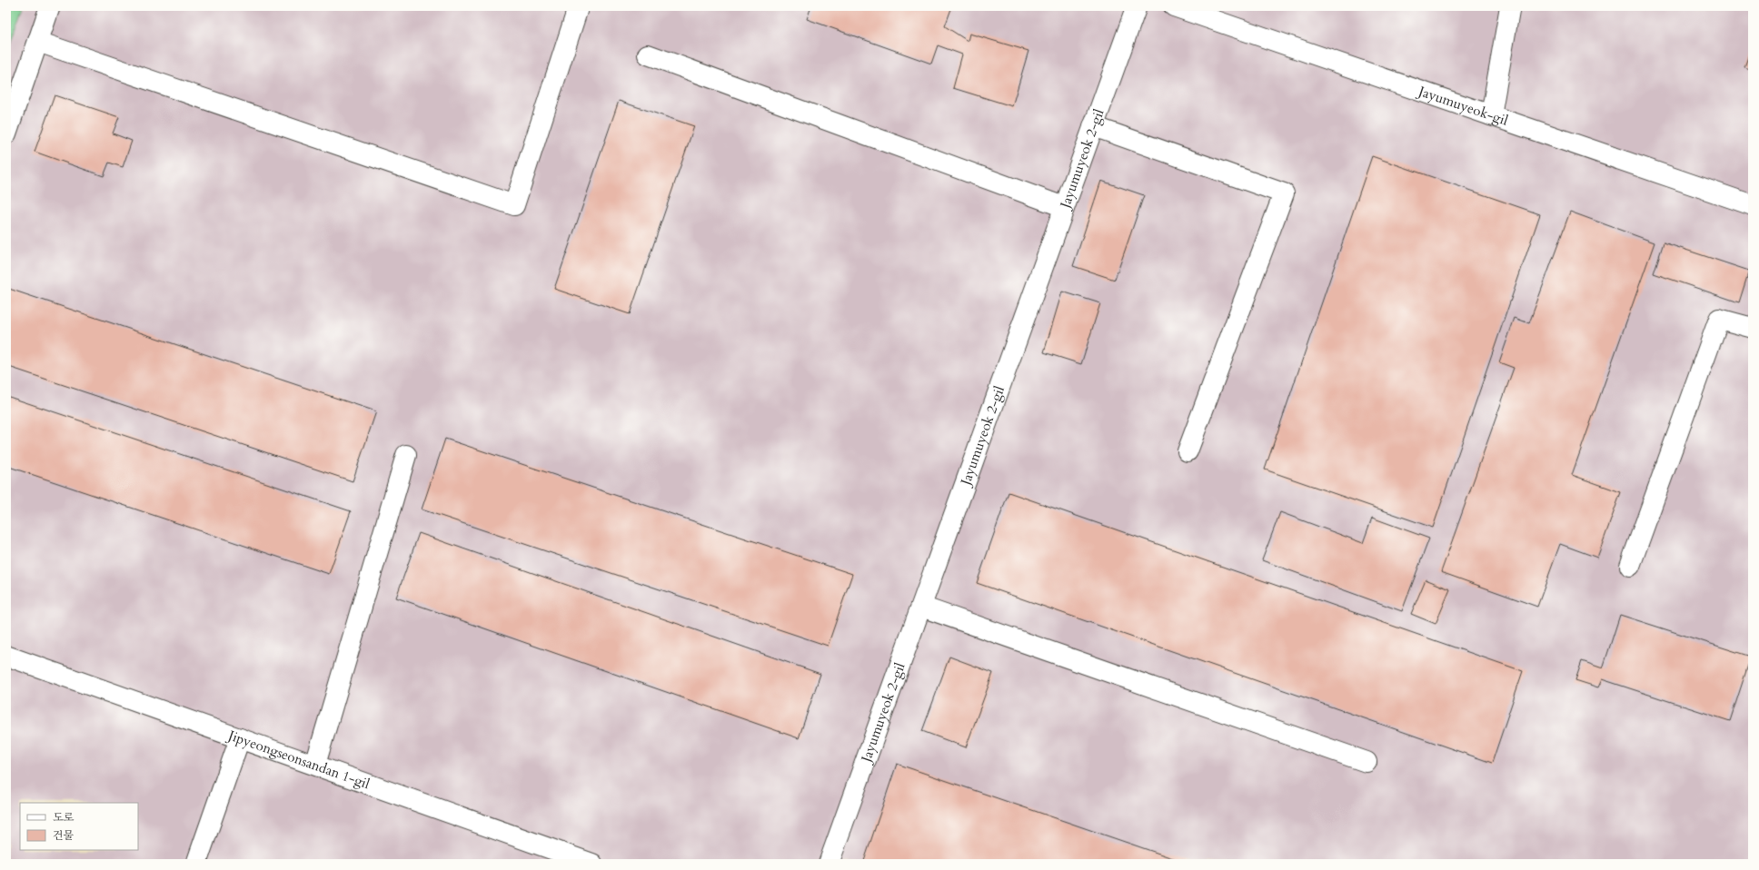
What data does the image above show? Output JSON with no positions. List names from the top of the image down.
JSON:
{
  "streets": {
    "street": ["Jayumuyeok-gil", "Jayumuyeok 2-gil", "Jipyeongseonsandan 1-gil"]
  },
  "legend": ["도로", "건물"]
}
